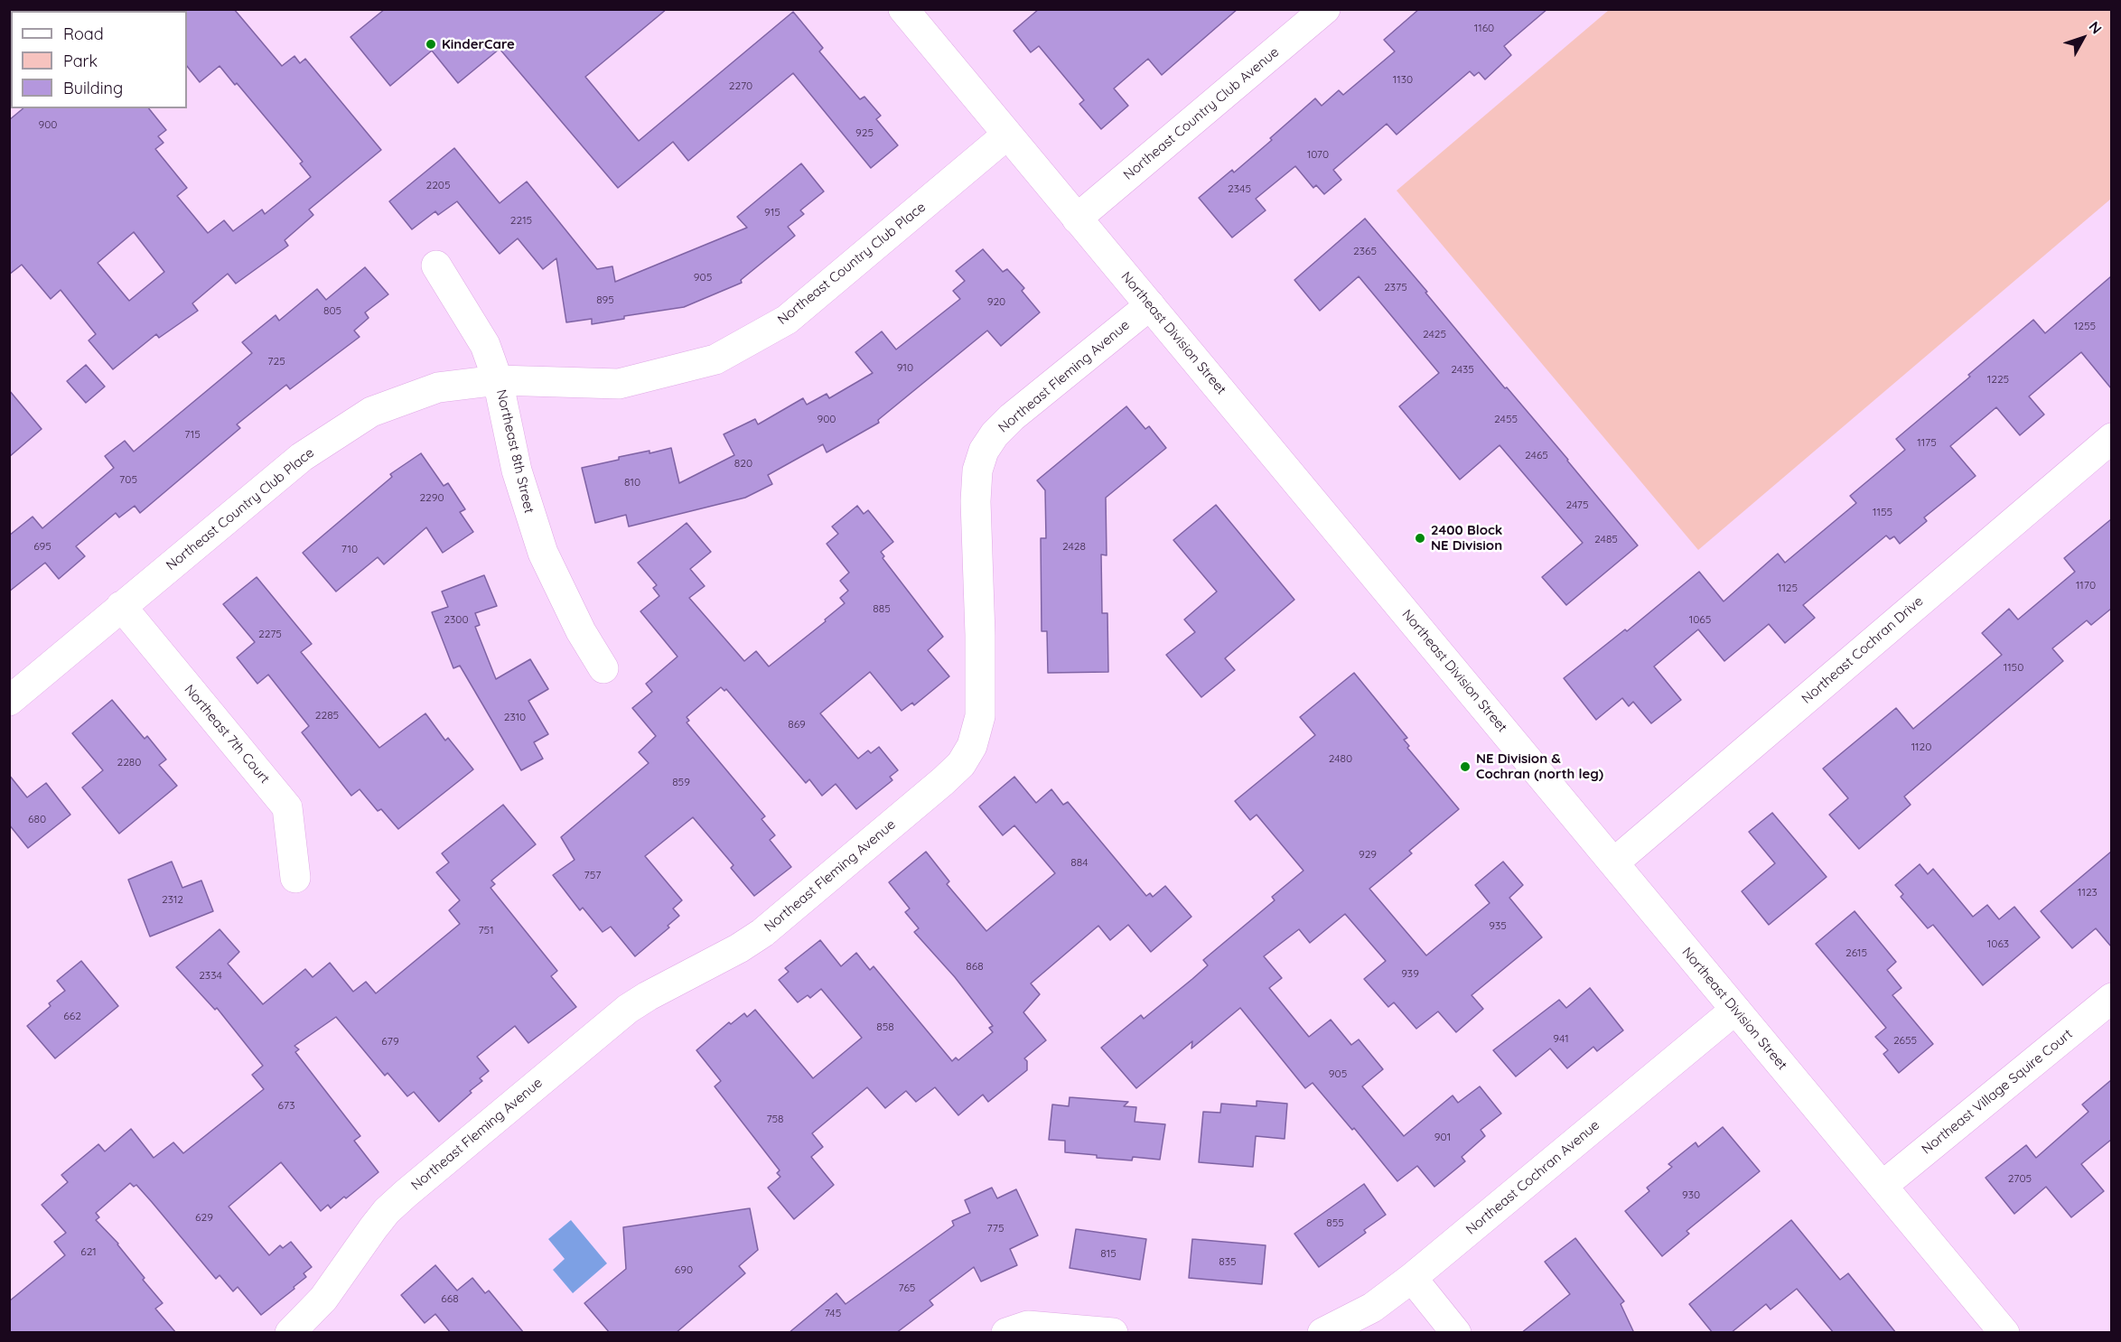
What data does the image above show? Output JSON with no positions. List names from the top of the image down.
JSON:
{
  "streets": {
    "street": [
      "Northeast Country Club Avenue",
      "Northeast Country Club Place",
      "Northeast Division Street",
      "Northeast Fleming Avenue",
      "Northeast 8th Street",
      "Northeast Cochran Drive",
      "Northeast 7th Court",
      "Northeast Village Squire Court",
      "Northeast Cochran Avenue"
    ]
  },
  "crossings": [
    ["Northeast Country Club Avenue", "Northeast Division Street"],
    ["Northeast Country Club Place", "Northeast Division Street"],
    ["Northeast Country Club Place", "Northeast 8th Street"],
    ["Northeast Country Club Place", "Northeast 7th Court"],
    ["Northeast Division Street", "Northeast Fleming Avenue"],
    ["Northeast Division Street", "Northeast Cochran Drive"],
    ["Northeast Division Street", "Northeast Village Squire Court"],
    ["Northeast Division Street", "Northeast Cochran Avenue"]
  ],
  "places": ["KinderCare", "2400 Block NE Division", "NE Division & Cochran (north leg)"],
  "house_numbers": [
    "1160",
    "1130",
    "2270",
    "900",
    "925",
    "1070",
    "2205",
    "2345",
    "915",
    "2215",
    "2365",
    "905",
    "2375",
    "895",
    "920",
    "805",
    "1255",
    "2425",
    "725",
    "910",
    "2435",
    "1225",
    "900",
    "2455",
    "715",
    "1175",
    "2465",
    "820",
    "705",
    "810",
    "2290",
    "2475",
    "1155",
    "2485",
    "695",
    "2428",
    "710",
    "1170",
    "1125",
    "885",
    "2300",
    "1065",
    "2275",
    "1150",
    "2285",
    "2310",
    "869",
    "1120",
    "2480",
    "2280",
    "859",
    "680",
    "929",
    "884",
    "757",
    "1123",
    "2312",
    "935",
    "751",
    "1063",
    "2615",
    "868",
    "939",
    "2334",
    "662",
    "858",
    "941",
    "2655",
    "679",
    "905",
    "673",
    "758",
    "901",
    "2705",
    "930",
    "629",
    "855",
    "775",
    "621",
    "815",
    "835",
    "690",
    "765",
    "668",
    "745"
  ],
  "legend": ["Road", "Park", "Building"],
  "north": "top right"
}
